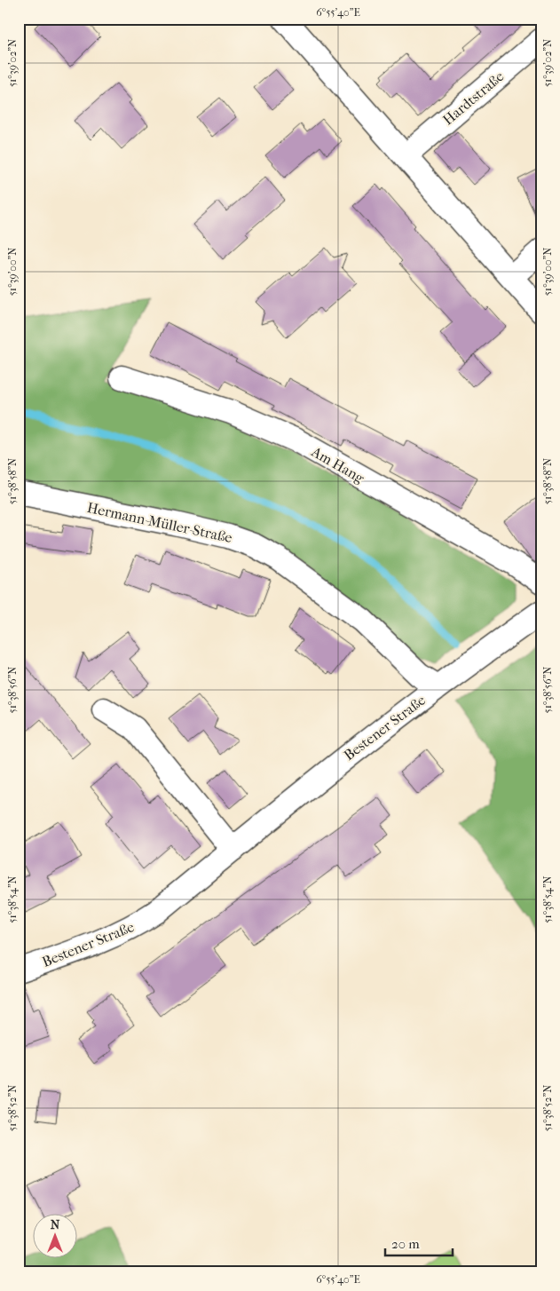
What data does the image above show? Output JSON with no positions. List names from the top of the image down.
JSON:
{
  "streets": {
    "street": [
      "Hardtstraße",
      "Am Hang",
      "Hermann-Müller-Straße",
      "Bestener Straße"
    ]
  },
  "crossings": [
    ["Hermann-Müller-Straße", "Bestener Straße"]
  ],
  "scale_bar": "20 m",
  "north": "top",
  "coordinates": [
    "6°55'40\"E",
    "51°39'02\"N",
    "51°39'00\"N",
    "51°38'58\"N",
    "51°38'56\"N",
    "51°38'54\"N",
    "51°38'52\"N"
  ]
}
